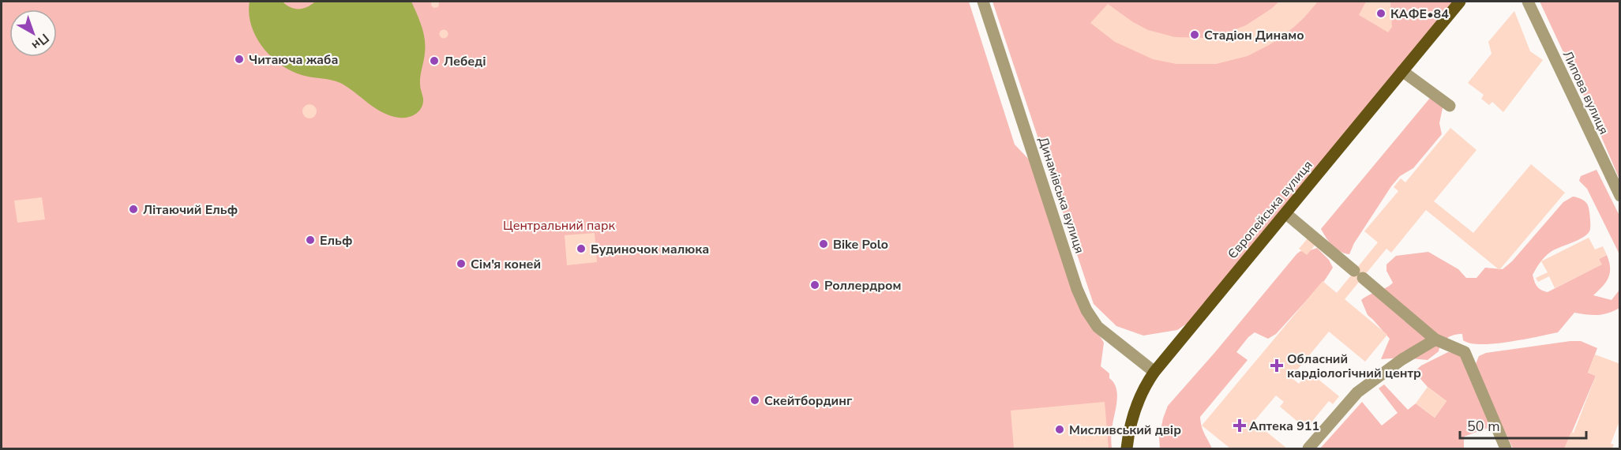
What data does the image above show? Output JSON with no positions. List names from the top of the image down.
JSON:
{
  "streets": {
    "main road": ["Європейська вулиця"],
    "street": ["Липова вулиця", "Динамівська вулиця"]
  },
  "crossings": [
    ["Динамівська вулиця", "Європейська вулиця"]
  ],
  "parks": ["Центральний парк"],
  "places": {
    "other": [
      "КАФЕ•84",
      "Стадіон Динамо",
      "Читаюча жаба",
      "Лебеді",
      "Літаючий Ельф",
      "Ельф",
      "Bike Polo",
      "Будиночок малюка",
      "Сім'я коней",
      "Роллердром",
      "Скейтбординг",
      "Мисливський двір"
    ],
    "health": ["Обласний кардiологiчний центр", "Аптека 911"]
  },
  "scale_bar": "50 m",
  "north": "bottom right"
}
